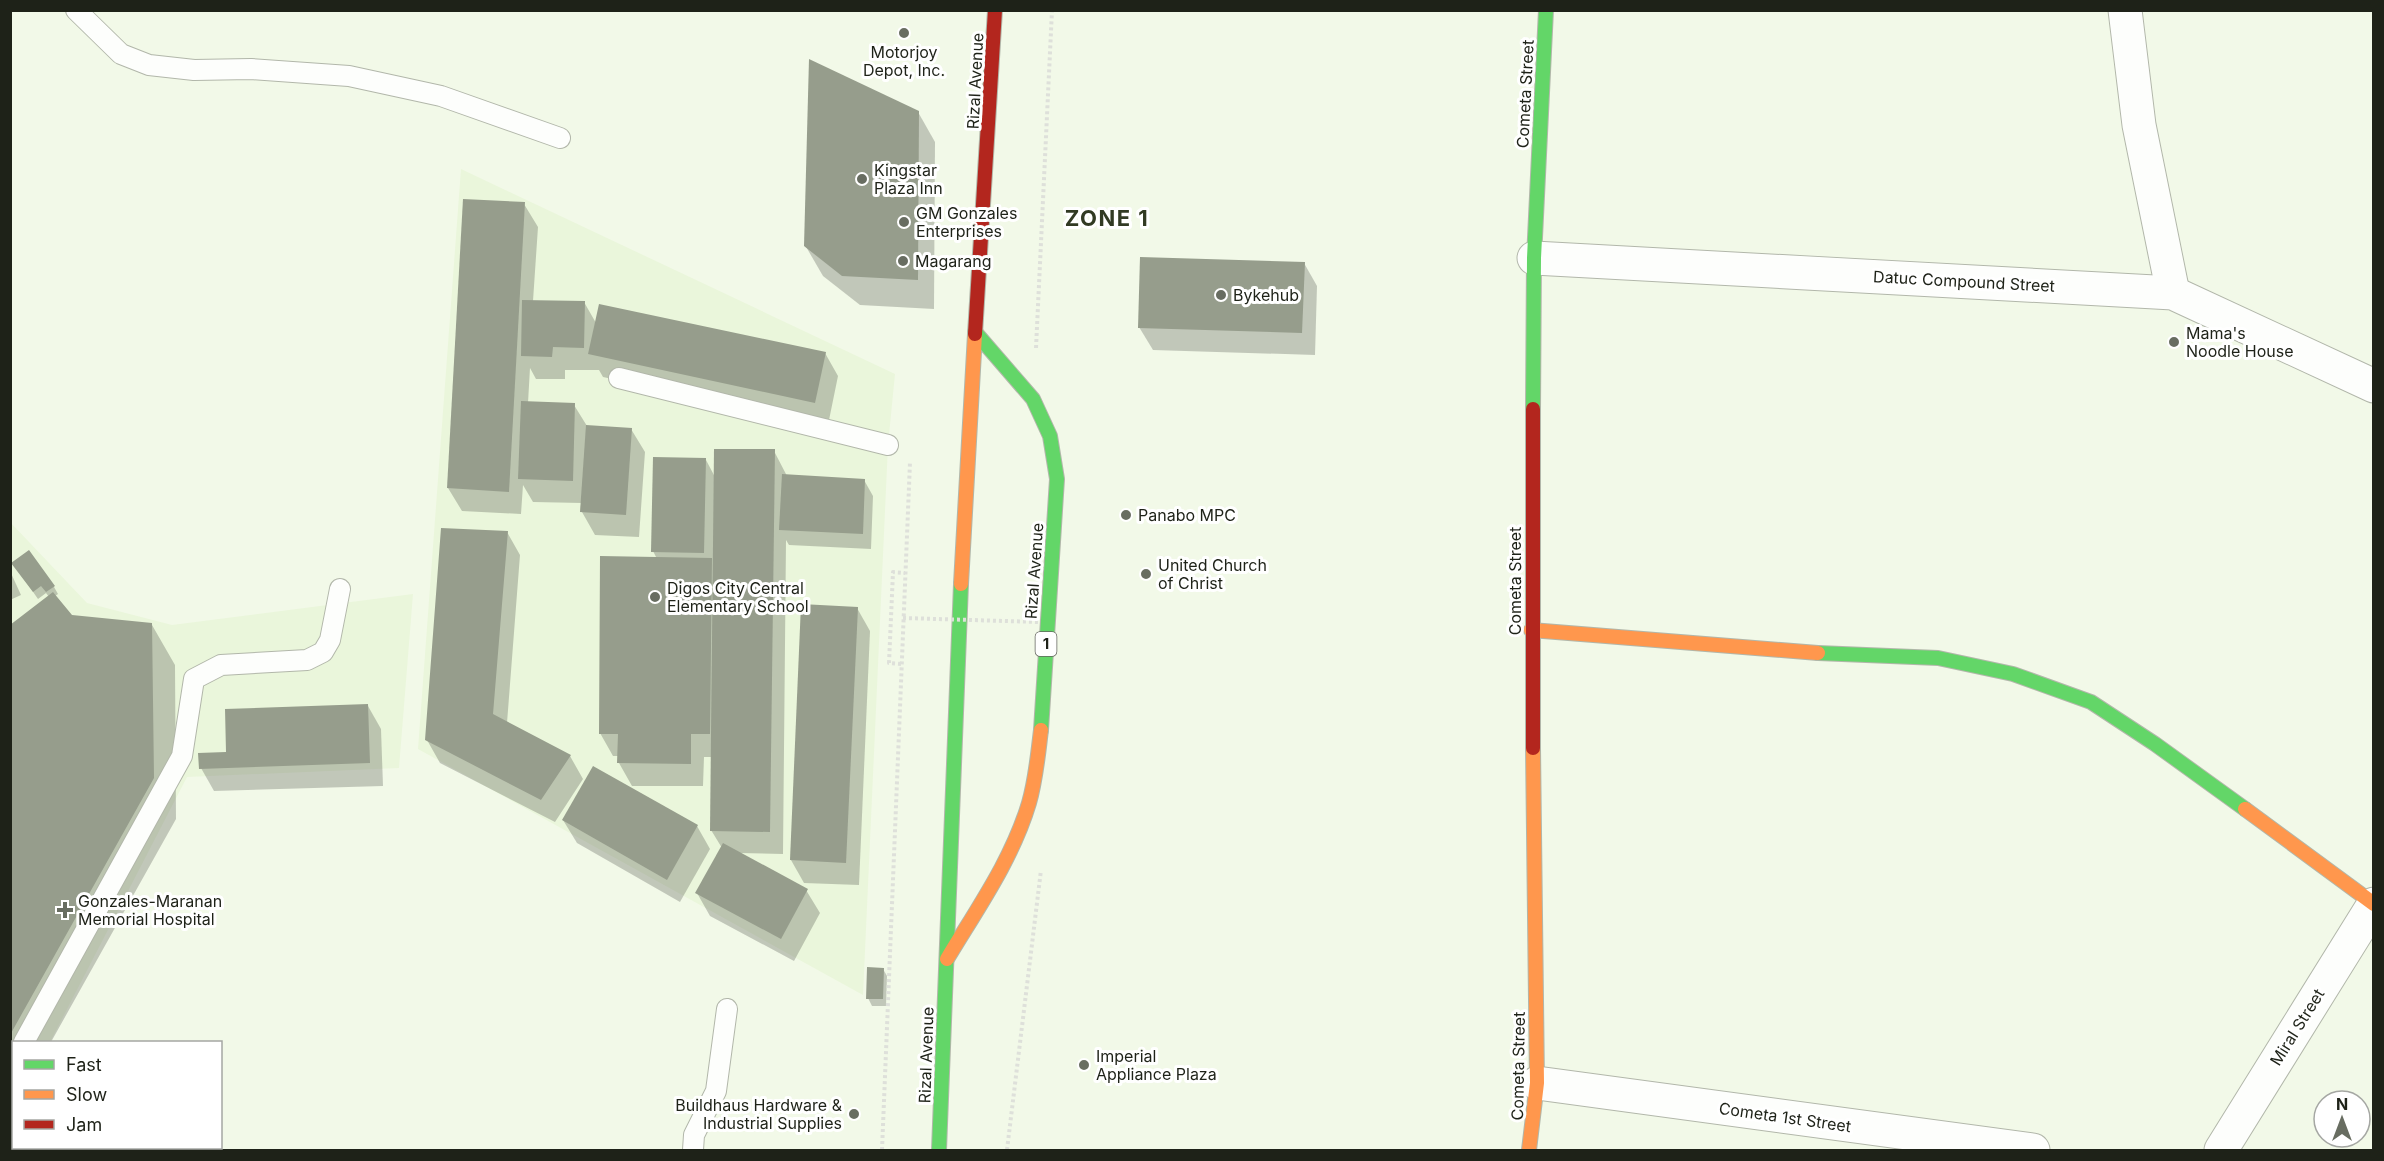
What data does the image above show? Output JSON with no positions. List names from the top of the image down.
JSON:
{
  "streets": {
    "street": [
      "Rizal Avenue",
      "Cometa Street",
      "Datuc Compound Street",
      "1",
      "Miral Street",
      "Cometa 1st Street"
    ]
  },
  "crossings": [
    ["Cometa Street", "Datuc Compound Street"],
    ["Cometa Street", "Cometa 1st Street"]
  ],
  "districts": ["ZONE 1"],
  "places": {
    "other": [
      "Motorjoy Depot, Inc.",
      "Kingstar Plaza Inn",
      "GM Gonzales Enterprises",
      "Magarang",
      "Bykehub",
      "Mama's Noodle House",
      "Panabo MPC",
      "United Church of Christ",
      "Digos City Central Elementary School",
      "Imperial Appliance Plaza",
      "Buildhaus Hardware & Industrial Supplies"
    ],
    "health": ["Gonzales-Maranan Memorial Hospital"]
  },
  "legend": ["Fast", "Slow", "Jam"],
  "north": "top"
}
